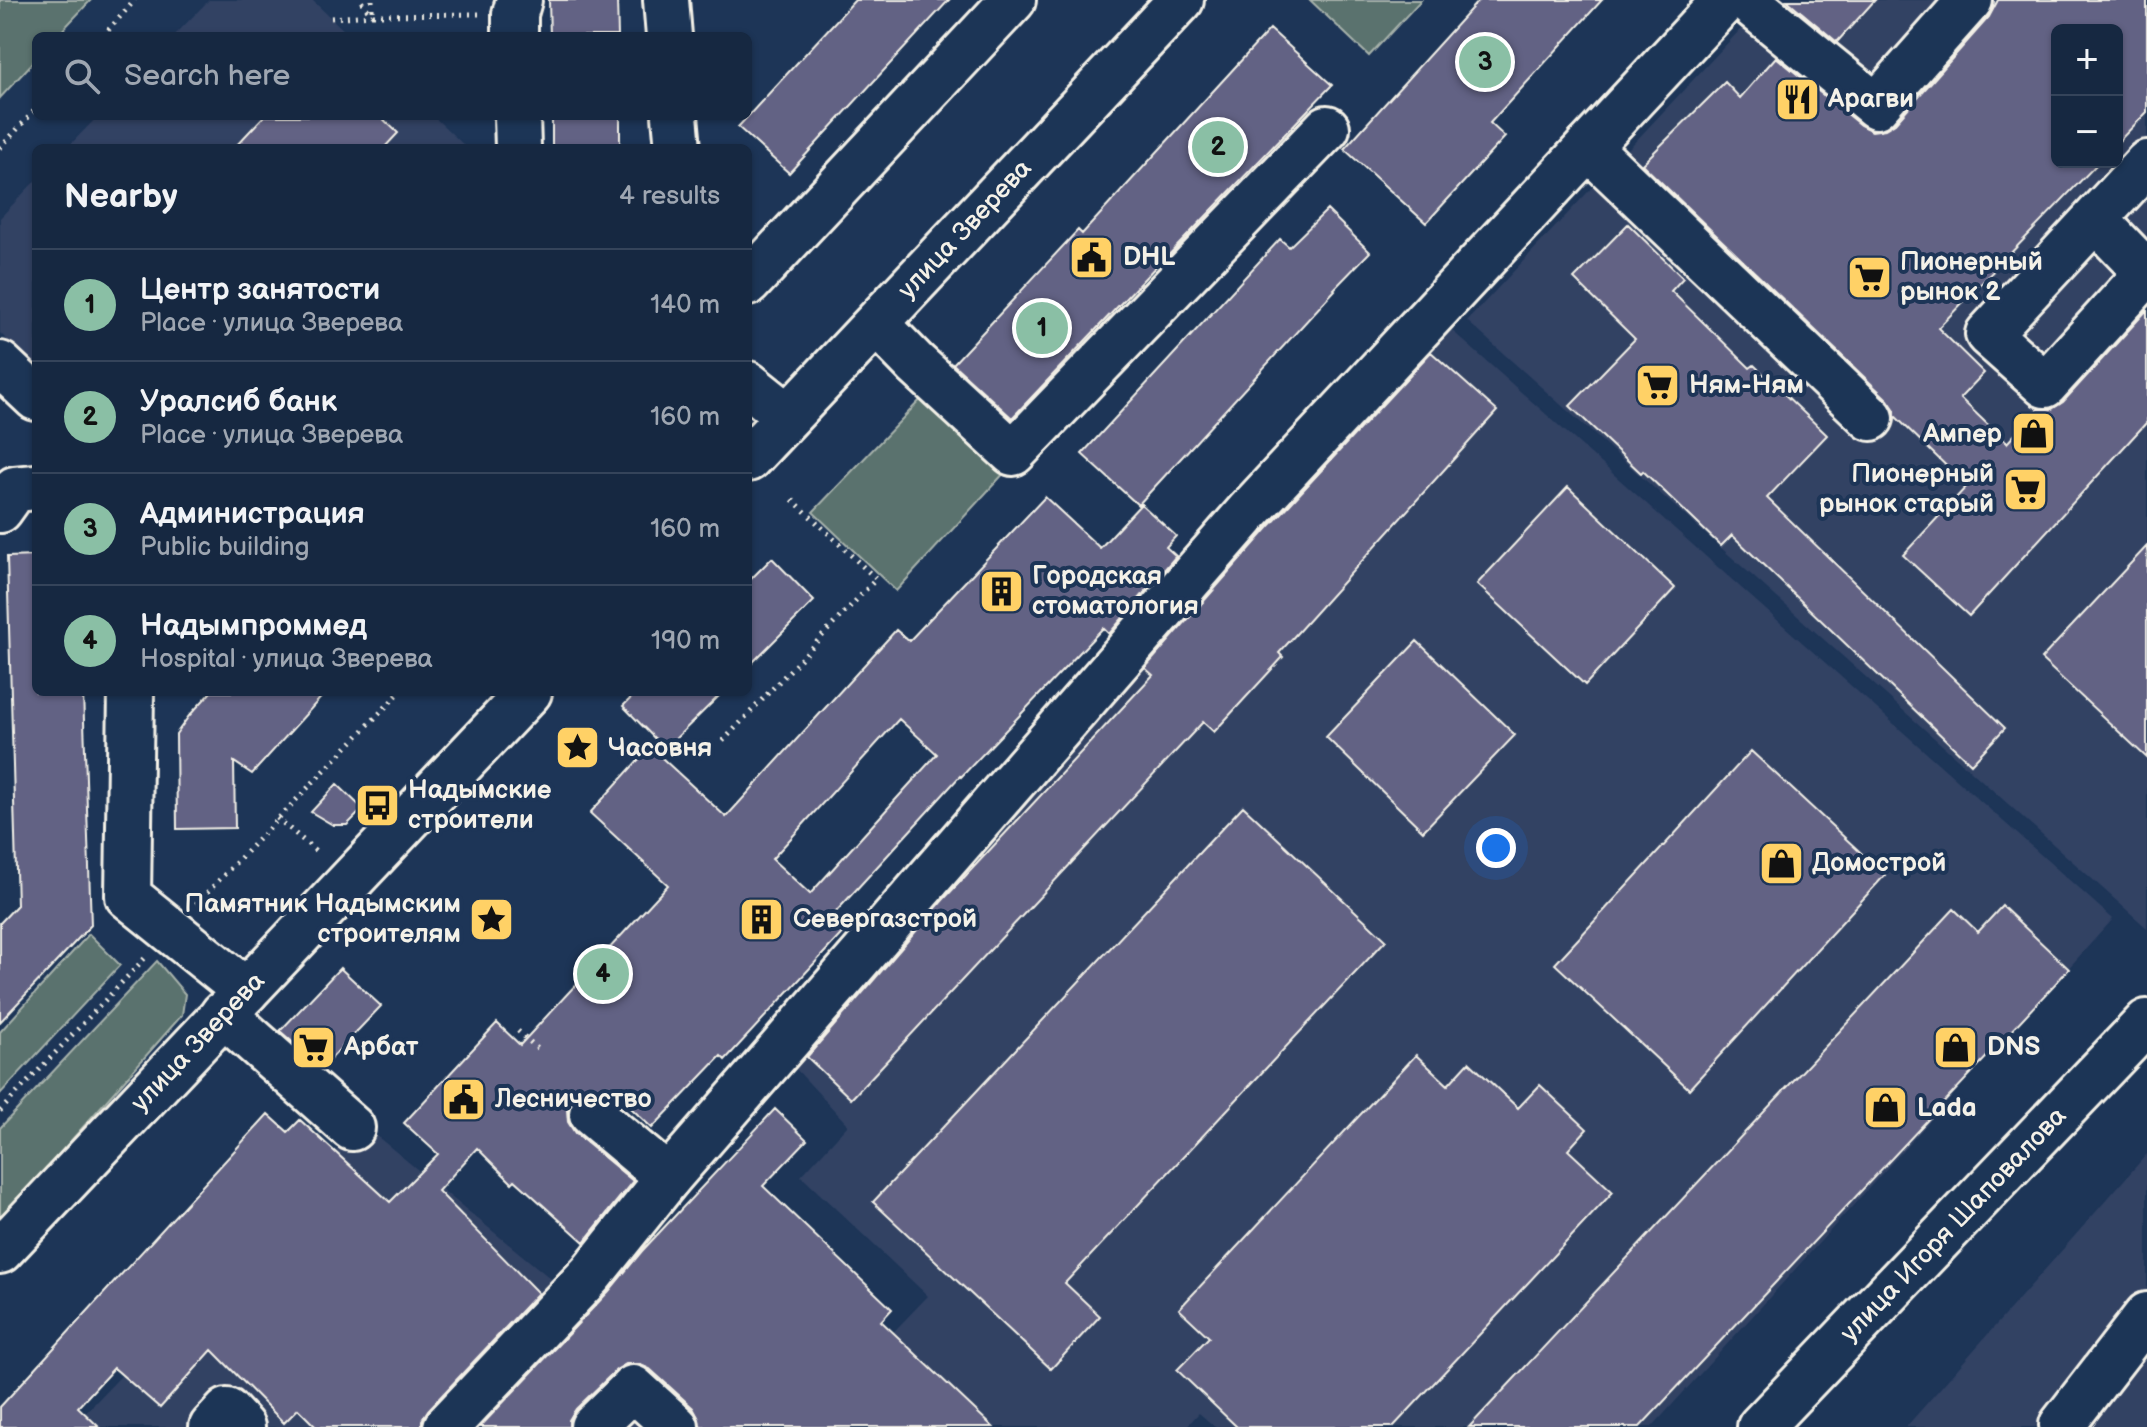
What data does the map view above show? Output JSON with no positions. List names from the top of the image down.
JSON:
{
  "streets": {
    "street": ["улица Зверева", "улица Игоря Шаповалова"]
  },
  "places": {
    "restaurant": ["Арагви"],
    "public building": ["DHL", "Лесничество"],
    "supermarket": [
      "Пионерный рынок 2",
      "Ням-Ням",
      "Пионерный рынок старый",
      "Арбат"
    ],
    "shop": [
      "Ампер",
      "Домострой",
      "DNS",
      "Lada"
    ],
    "building": ["Городская стоматология", "Севергазстрой"],
    "place": ["Часовня", "Памятник Надымским строителям"],
    "bus stop": ["Надымские строители"]
  },
  "page": {
    "map_buttons": ["+", "−"],
    "pins": [
      "3",
      "2",
      "1",
      "4"
    ],
    "search": "Search here",
    "heading": ["Nearby", "4 results"],
    "list": [
      {
        "mark": "1",
        "name": "Центр занятости",
        "note": "Place · улица Зверева",
        "value": "140 m"
      },
      {
        "mark": "2",
        "name": "Уралсиб банк",
        "note": "Place · улица Зверева",
        "value": "160 m"
      },
      {
        "mark": "3",
        "name": "Администрация",
        "note": "Public building",
        "value": "160 m"
      },
      {
        "mark": "4",
        "name": "Надымпроммед",
        "note": "Hospital · улица Зверева",
        "value": "190 m"
      }
    ]
  }
}
